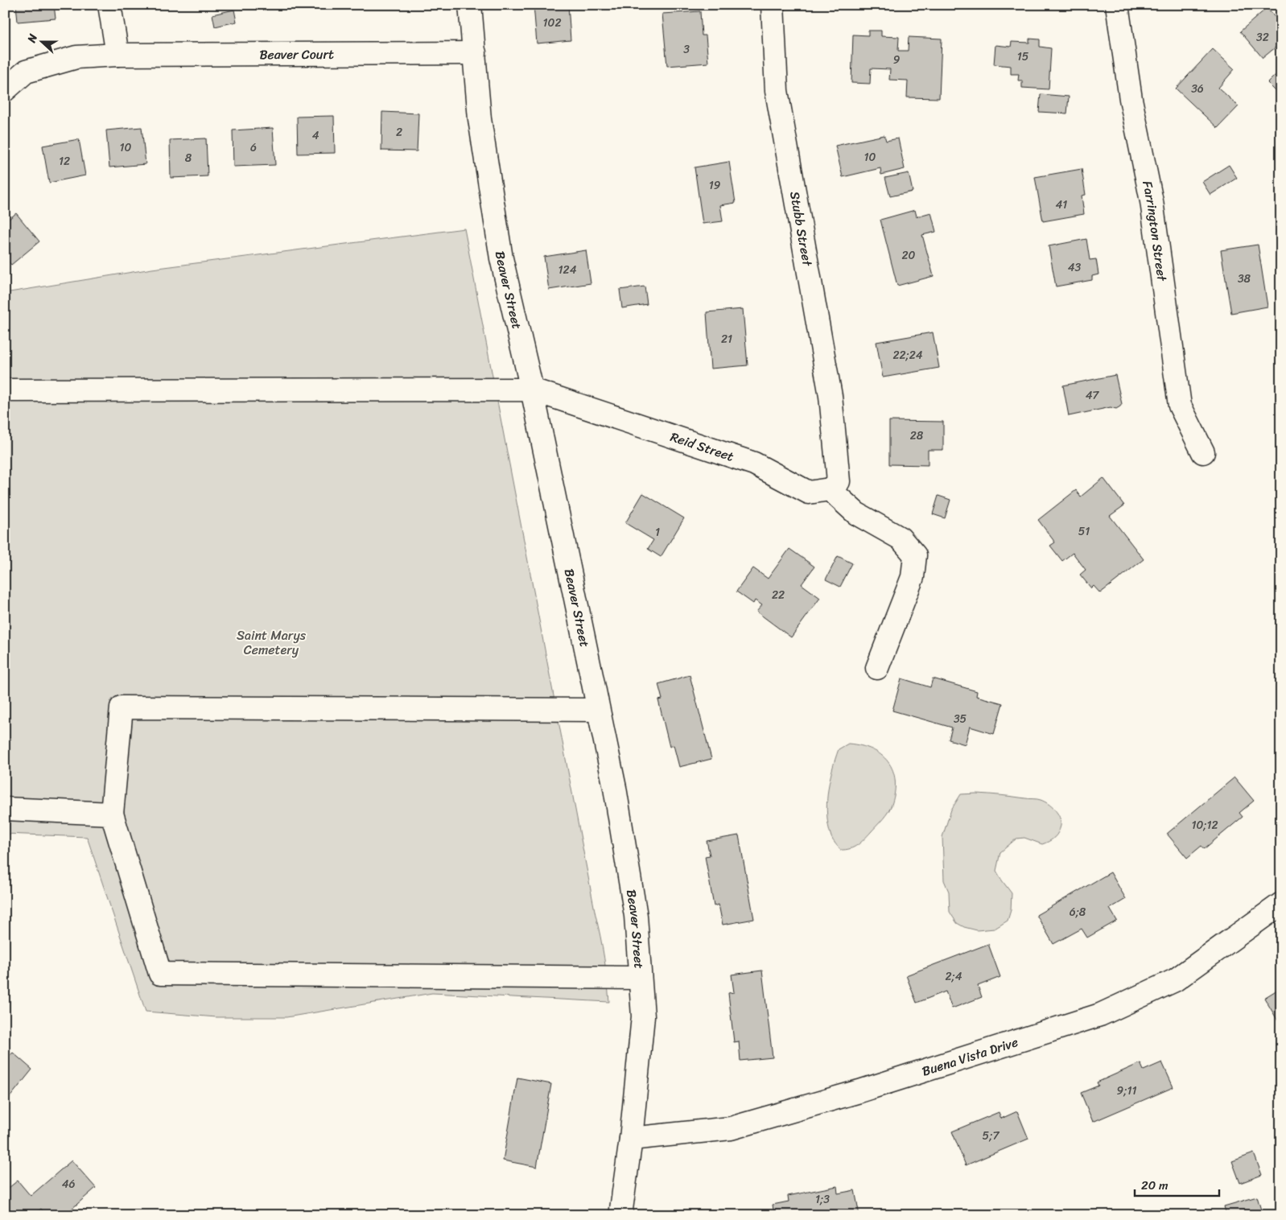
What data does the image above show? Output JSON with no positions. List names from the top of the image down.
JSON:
{
  "streets": {
    "street": [
      "Beaver Court",
      "Stubb Street",
      "Farrington Street",
      "Beaver Street",
      "Reid Street",
      "Buena Vista Drive"
    ]
  },
  "crossings": [
    ["Beaver Court", "Beaver Street"],
    ["Stubb Street", "Reid Street"],
    ["Beaver Street", "Reid Street"],
    ["Beaver Street", "Buena Vista Drive"]
  ],
  "parks": ["Saint Marys Cemetery"],
  "house_numbers": [
    "102",
    "32",
    "3",
    "15",
    "9",
    "36",
    "2",
    "4",
    "10",
    "6",
    "10",
    "8",
    "12",
    "19",
    "41",
    "20",
    "43",
    "124",
    "38",
    "21",
    "22;24",
    "47",
    "28",
    "51",
    "1",
    "22",
    "35",
    "10;12",
    "6;8",
    "2;4",
    "9;11",
    "5;7",
    "46",
    "1;3"
  ],
  "scale_bar": "20 m",
  "north": "left"
}
